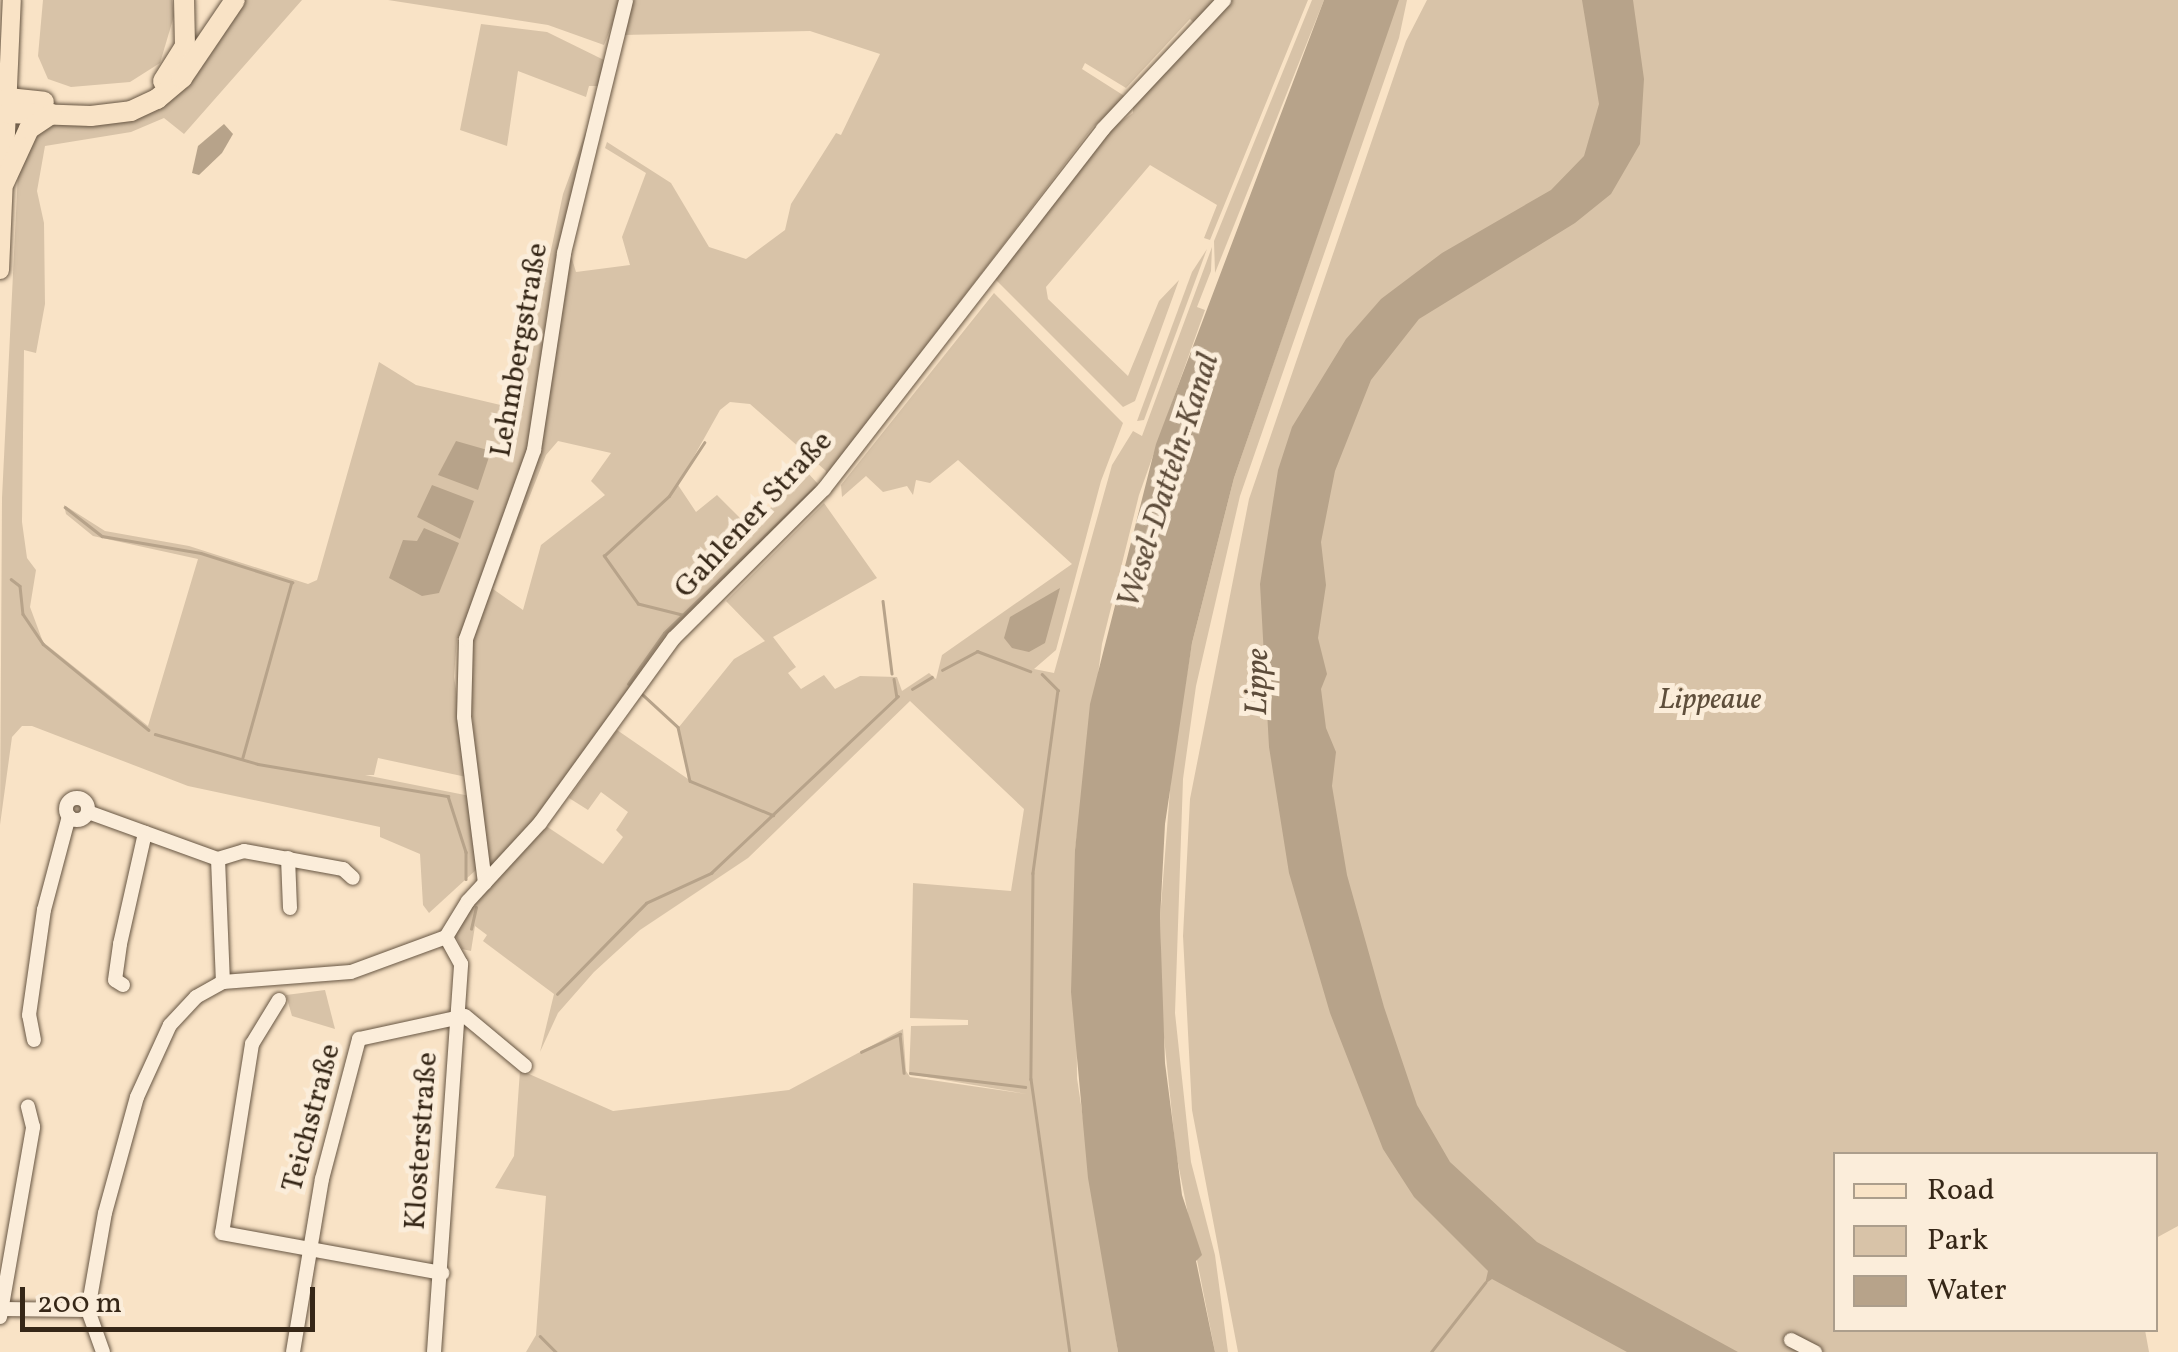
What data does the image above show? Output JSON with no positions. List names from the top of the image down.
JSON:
{
  "streets": {
    "street": [
      "Lehmbergstraße",
      "Gahlener Straße",
      "Teichstraße",
      "Klosterstraße"
    ]
  },
  "crossings": [
    ["Lehmbergstraße", "Gahlener Straße"],
    ["Gahlener Straße", "Klosterstraße"],
    ["Teichstraße", "Klosterstraße"]
  ],
  "water": ["Wesel-Datteln-Kanal", "Lippe"],
  "parks": ["Lippeaue"],
  "legend": ["Road", "Park", "Water"],
  "scale_bar": "200 m"
}
